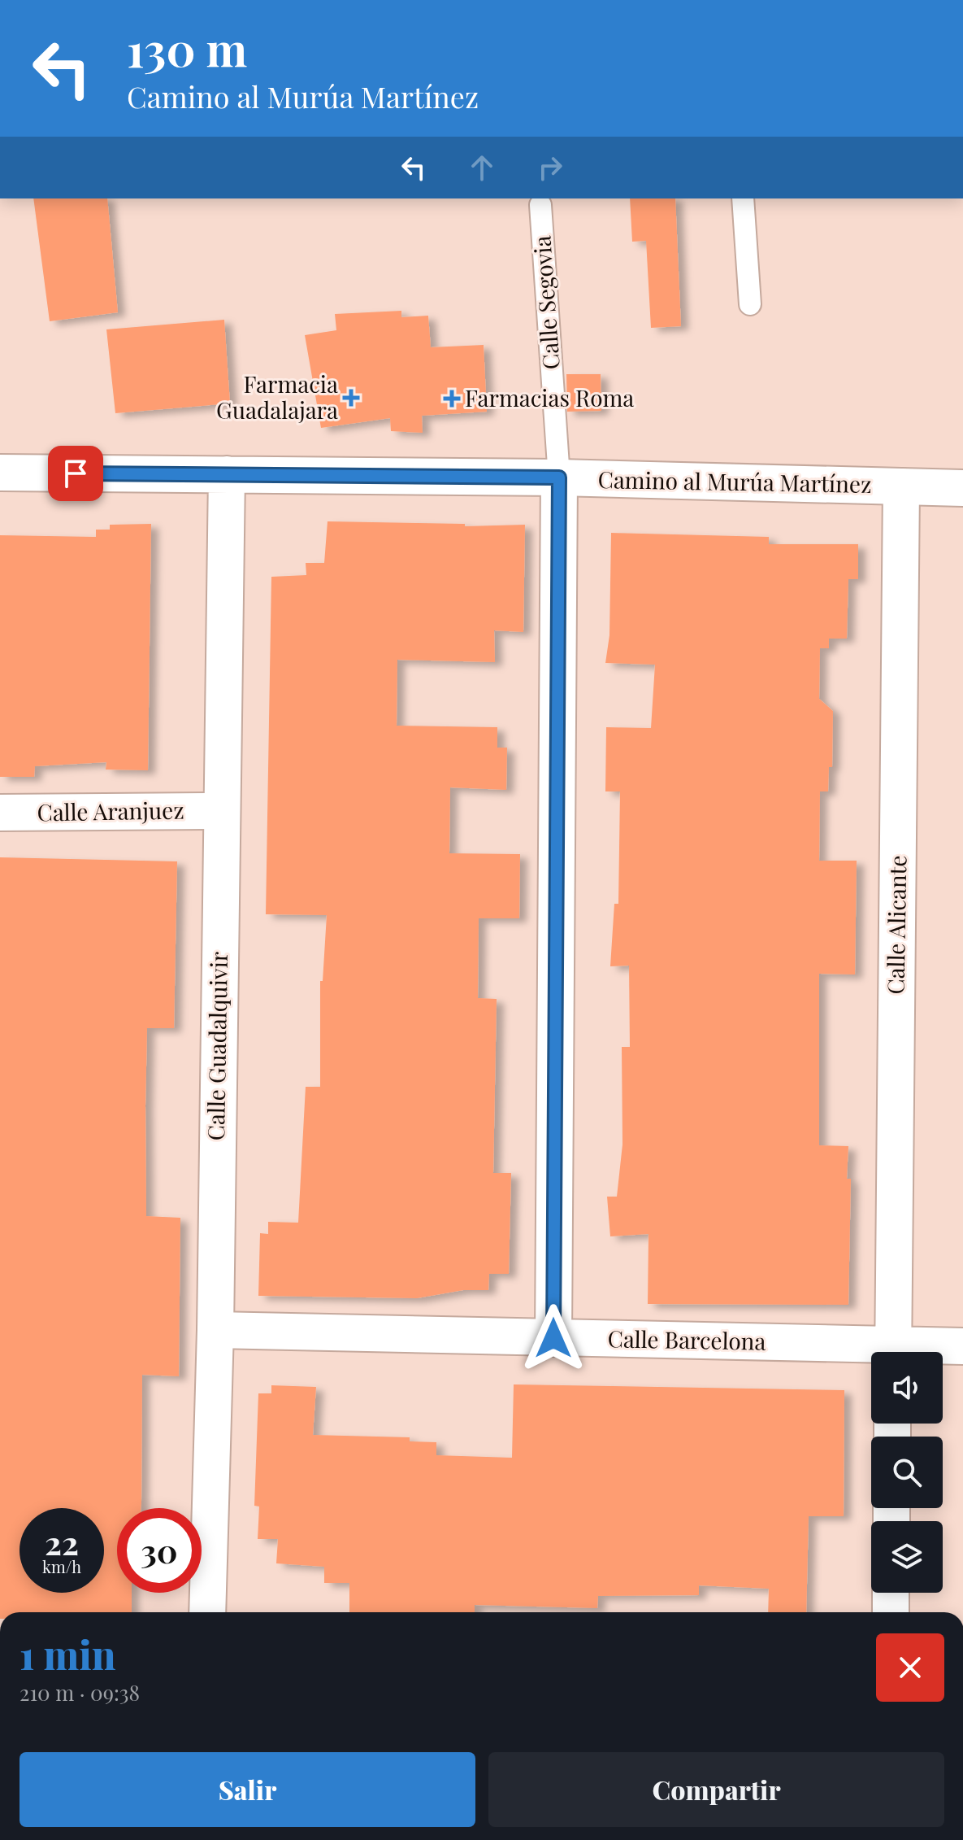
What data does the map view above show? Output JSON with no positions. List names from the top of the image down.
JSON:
{
  "streets": {
    "street": [
      "Calle Segovia",
      "Camino al Murúa Martínez",
      "Calle Aranjuez",
      "Calle Alicante",
      "Calle Guadalquivir",
      "Calle Barcelona"
    ]
  },
  "crossings": [
    ["Calle Segovia", "Camino al Murúa Martínez"],
    ["Calle Segovia", "Calle Barcelona"],
    ["Camino al Murúa Martínez", "Calle Alicante"],
    ["Camino al Murúa Martínez", "Calle Guadalquivir"],
    ["Calle Aranjuez", "Calle Guadalquivir"],
    ["Calle Guadalquivir", "Calle Barcelona"]
  ],
  "places": {
    "health": ["Farmacia Guadalajara", "Farmacias Roma"]
  },
  "page": {
    "turn": ["130 m", "Camino al Murúa Martínez"],
    "speed": "22 km/h",
    "limit": "30",
    "heading": ["1 min", "210 m · 09:38"],
    "buttons": ["Salir", "Compartir"]
  }
}
